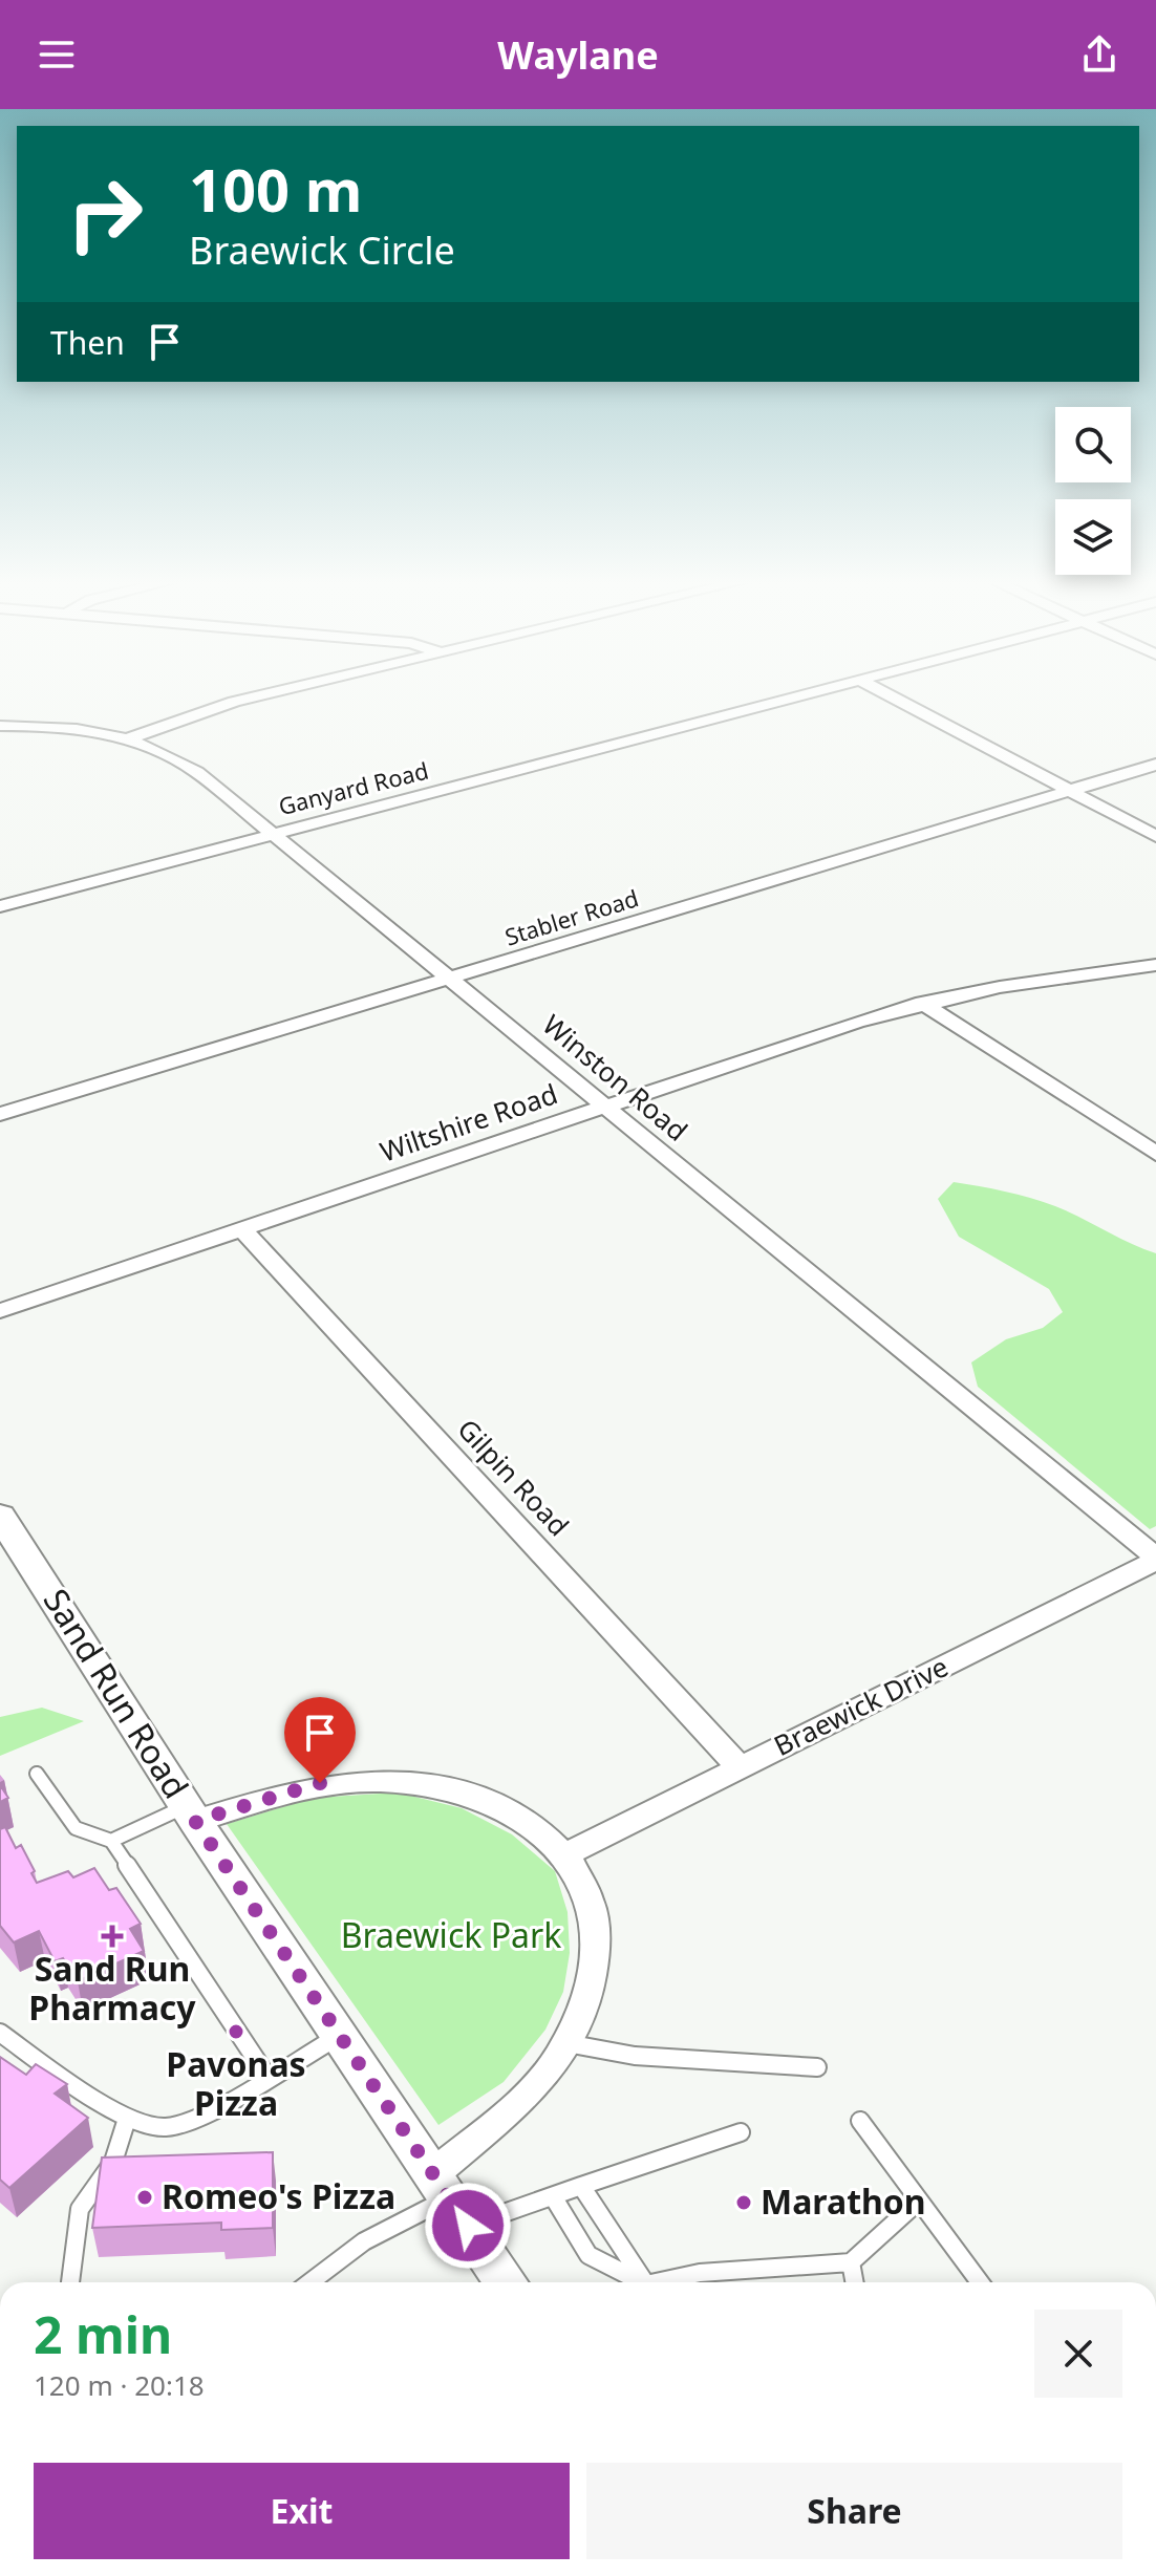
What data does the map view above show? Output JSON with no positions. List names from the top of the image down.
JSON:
{
  "streets": {
    "street": [
      "Ganyard Road",
      "Stabler Road",
      "Winston Road",
      "Wiltshire Road",
      "Gilpin Road",
      "Sand Run Road",
      "Braewick Drive"
    ]
  },
  "crossings": [
    ["Ganyard Road", "Winston Road"],
    ["Stabler Road", "Winston Road"],
    ["Winston Road", "Wiltshire Road"],
    ["Winston Road", "Braewick Drive"],
    ["Wiltshire Road", "Gilpin Road"],
    ["Gilpin Road", "Braewick Drive"]
  ],
  "parks": ["Braewick Park"],
  "places": {
    "health": ["Sand Run Pharmacy"],
    "other": ["Pavonas Pizza", "Romeo's Pizza", "Marathon"]
  },
  "page": {
    "header": "Waylane",
    "turn": ["100 m", "Braewick Circle"],
    "then": "Then",
    "heading": ["2 min", "120 m · 20:18"],
    "buttons": ["Exit", "Share"]
  }
}
